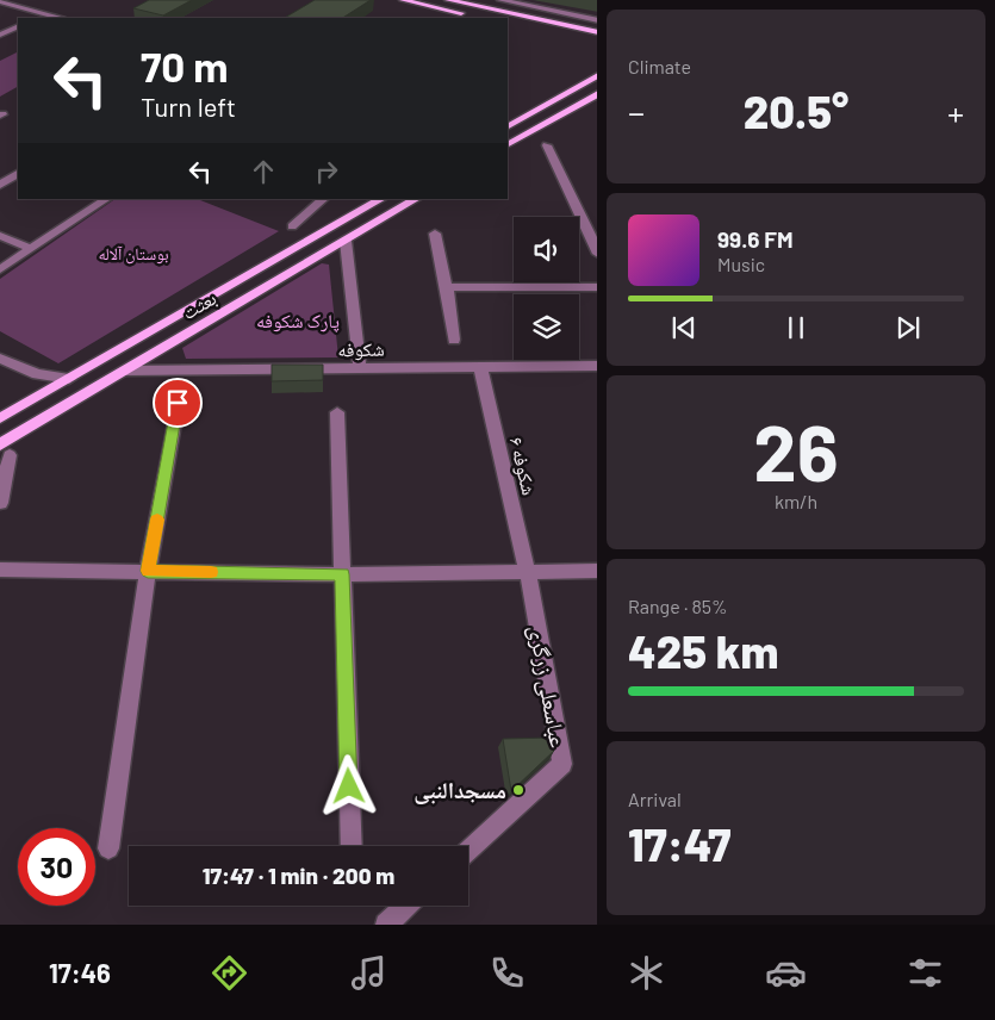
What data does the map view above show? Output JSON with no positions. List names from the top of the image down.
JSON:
{
  "streets": {
    "main road": ["بعثت"],
    "street": ["شکوفه", "شکوفه ۶", "عباسعلی زرگری"]
  },
  "crossings": [
    ["بعثت", "شکوفه"],
    ["شکوفه", "شکوفه ۶"],
    ["شکوفه ۶", "عباسعلی زرگری"]
  ],
  "parks": ["بوستان آلاله", "پارک شکوفه"],
  "places": ["مسجدالنبی"],
  "page": {
    "tile": [
      "Climate",
      ["26", "km/h"],
      ["Range · 85%", "425 km"],
      ["Arrival", "17:47"]
    ],
    "turn": ["70 m", "Turn left"],
    "heat": ["−", "20.5°", "+"],
    "song": ["99.6 FM", "Music"],
    "limit": "30",
    "trip": "17:47 · 1 min · 200 m",
    "tabs": "17:46"
  }
}
